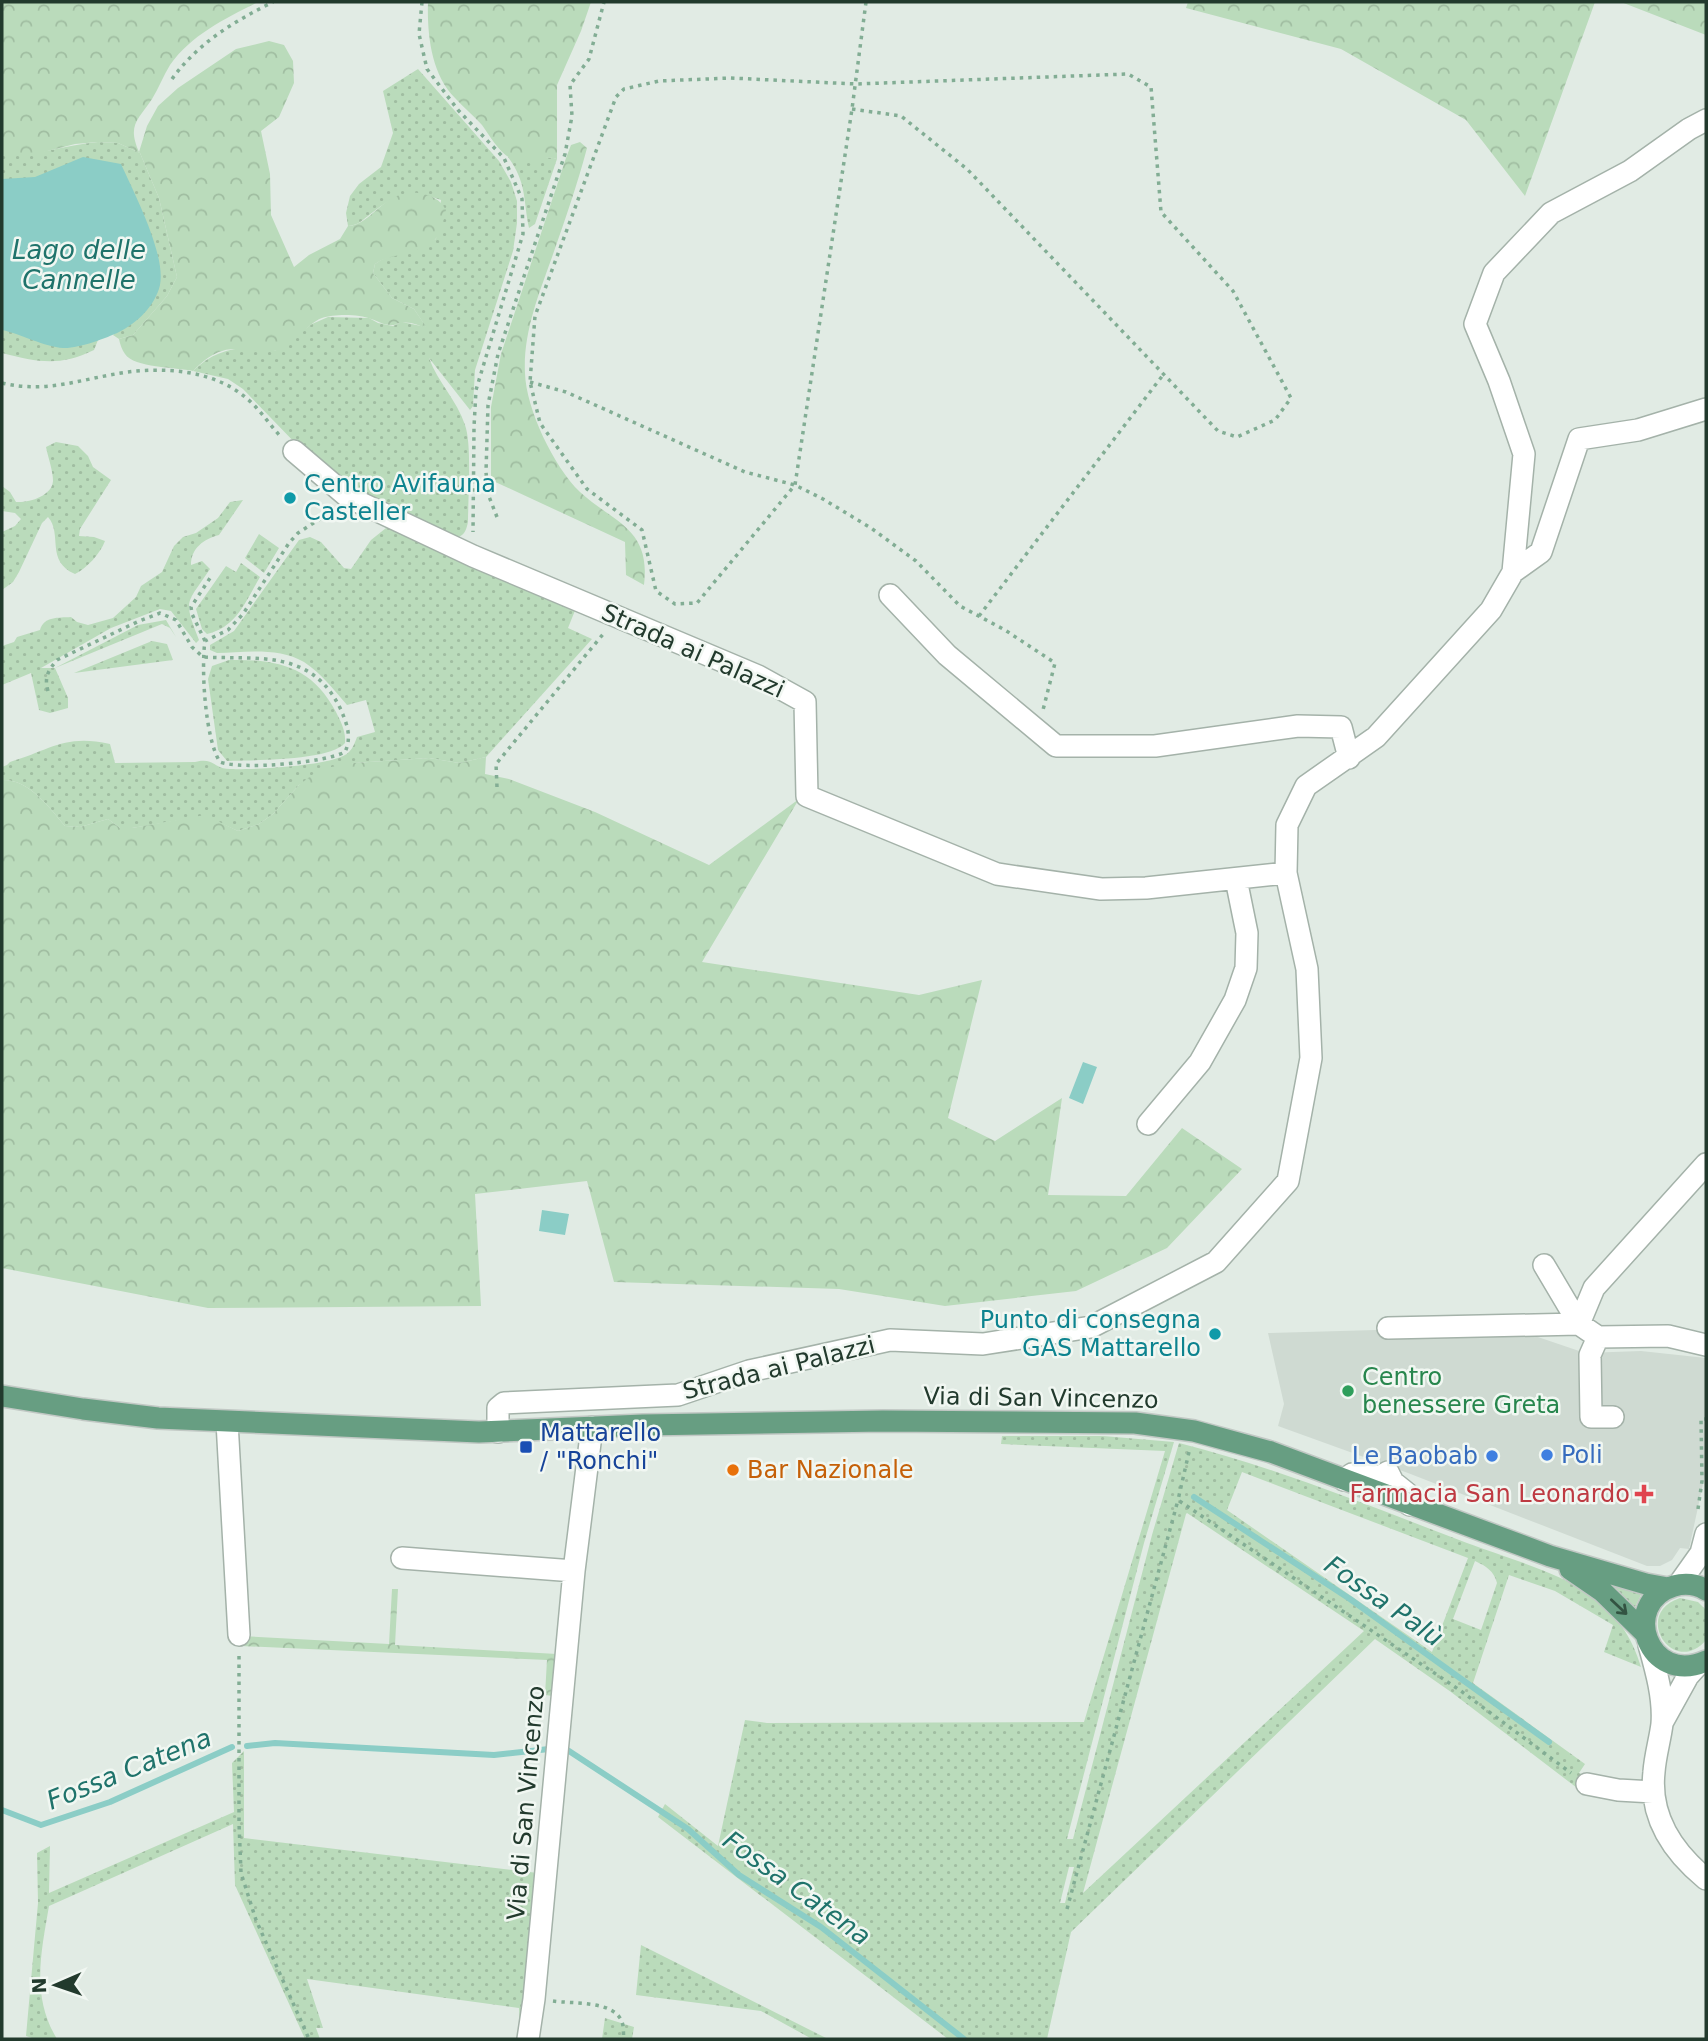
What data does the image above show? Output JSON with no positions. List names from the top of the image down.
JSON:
{
  "streets": {
    "main road": ["Via di San Vincenzo"],
    "street": ["Strada ai Palazzi"]
  },
  "crossings": [
    ["Strada ai Palazzi", "Via di San Vincenzo"]
  ],
  "water": ["Lago delle Cannelle", "Fossa Palù", "Fossa Catena"],
  "places": {
    "other": [
      "Centro Avifauna Casteller",
      "Punto di consegna GAS Mattarello",
      "Centro benessere Greta",
      "Poli",
      "Le Baobab",
      "Bar Nazionale"
    ],
    "transit": ["Mattarello / \"Ronchi\""],
    "health": ["Farmacia San Leonardo"]
  },
  "north": "left"
}
